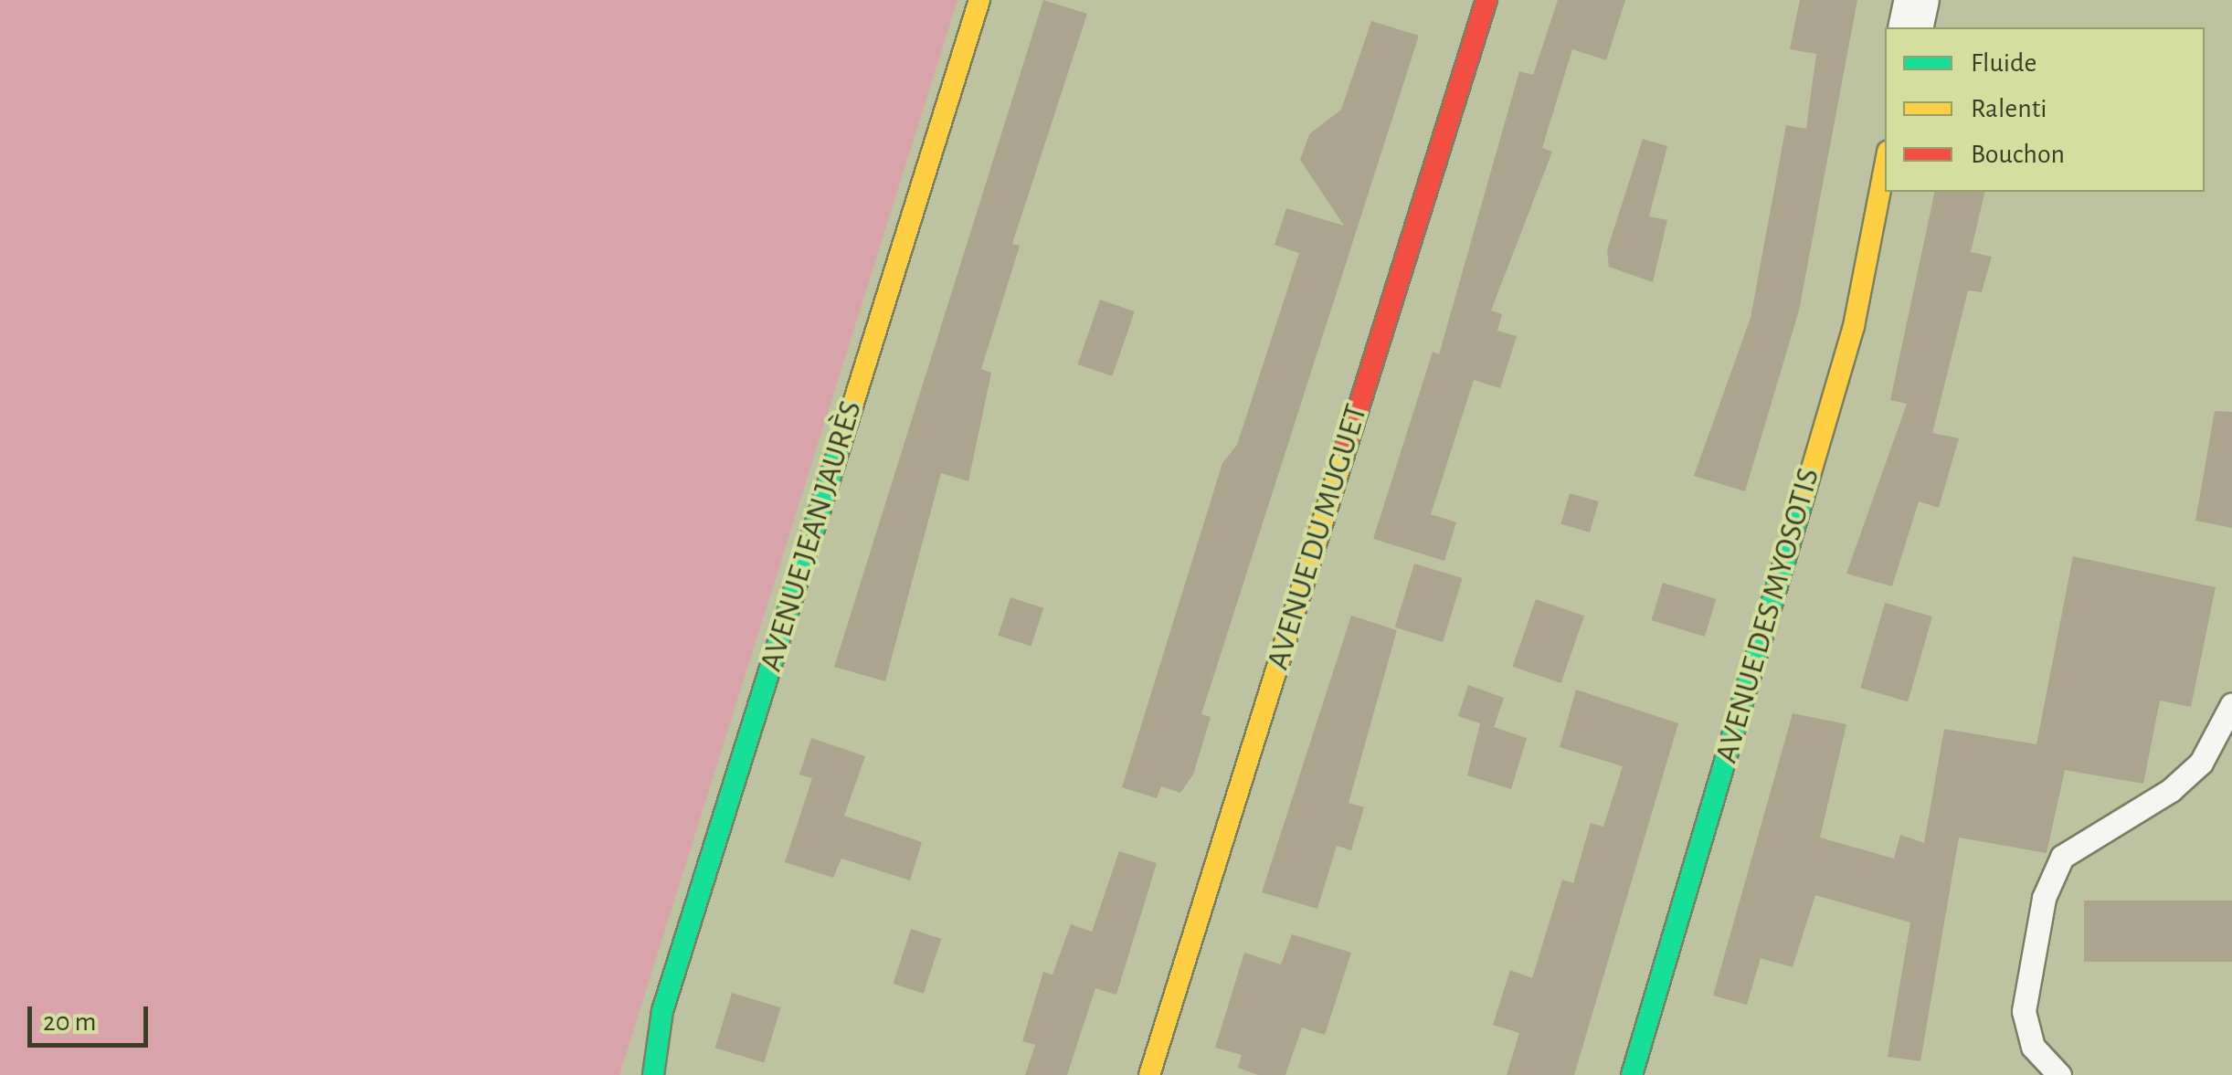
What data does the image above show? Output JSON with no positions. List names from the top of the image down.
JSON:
{
  "streets": {
    "street": ["AVENUE JEAN JAURÈS", "AVENUE DU MUGUET", "AVENUE DES MYOSOTIS"]
  },
  "legend": ["Fluide", "Ralenti", "Bouchon"],
  "scale_bar": "20 m"
}
